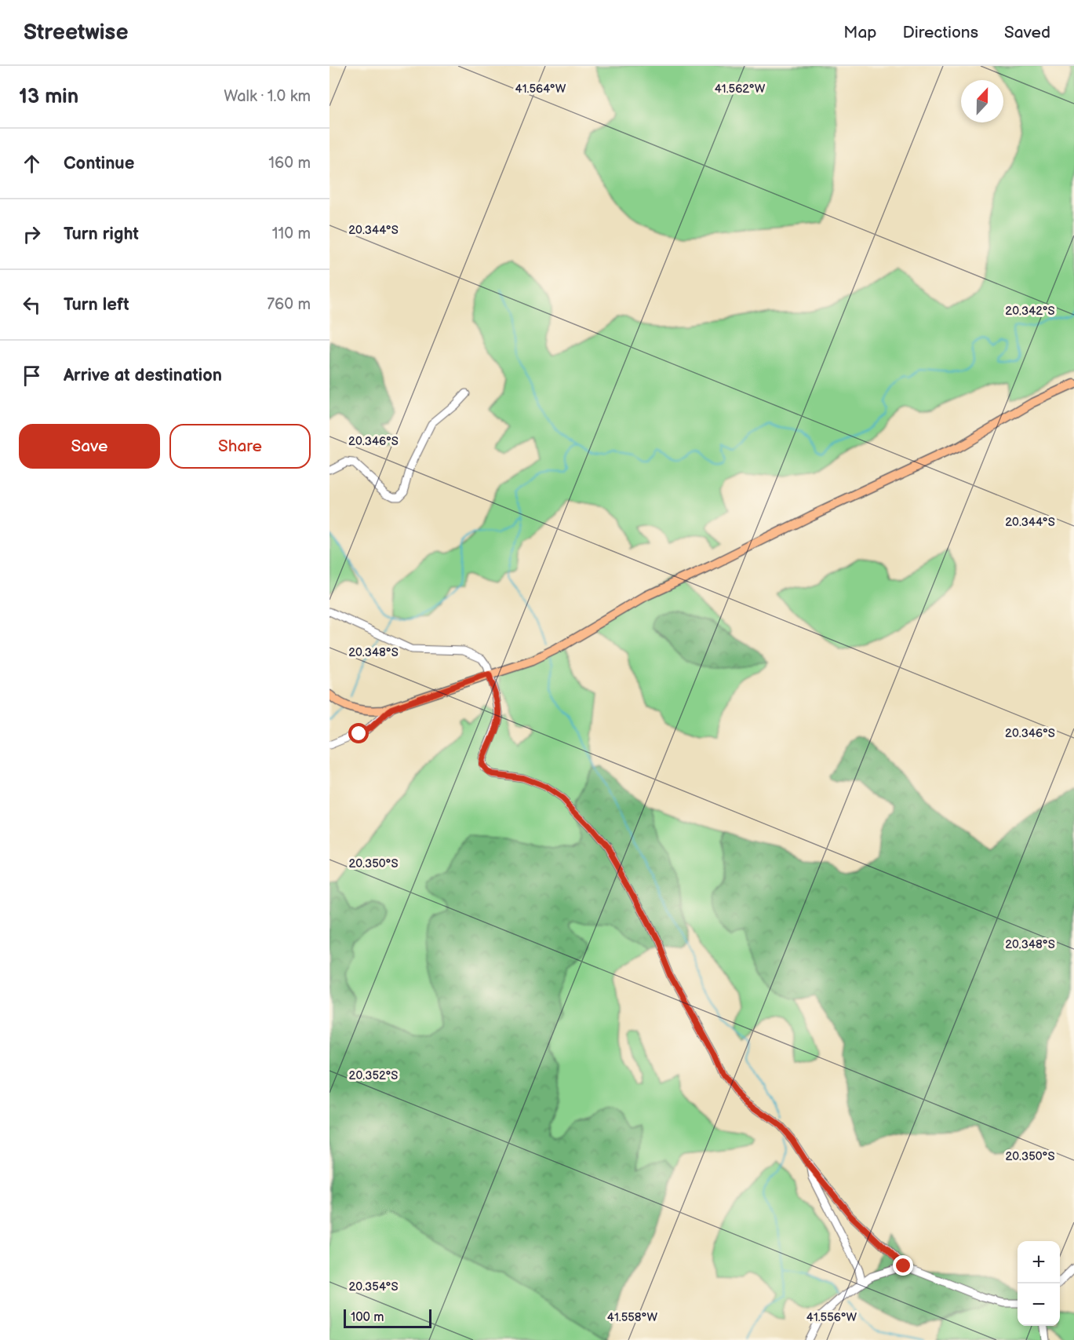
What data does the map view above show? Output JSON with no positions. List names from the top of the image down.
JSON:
{
  "scale_bar": "100 m",
  "north": "top",
  "page": {
    "header": "Streetwise",
    "nav": ["Map", "Directions", "Saved"],
    "heading": ["13 min", "Walk · 1.0 km"],
    "list": [
      ["Continue", "160 m"],
      ["Turn right", "110 m"],
      ["Turn left", "760 m"],
      "Arrive at destination"
    ],
    "buttons": ["Save", "Share"],
    "map_buttons": ["+", "−"],
    "scale": "100 m"
  },
  "coordinates": [
    "41.564°W",
    "41.562°W",
    "20.344°S",
    "20.342°S",
    "20.346°S",
    "20.348°S",
    "20.350°S",
    "20.352°S",
    "20.354°S",
    "41.558°W",
    "41.556°W"
  ]
}
